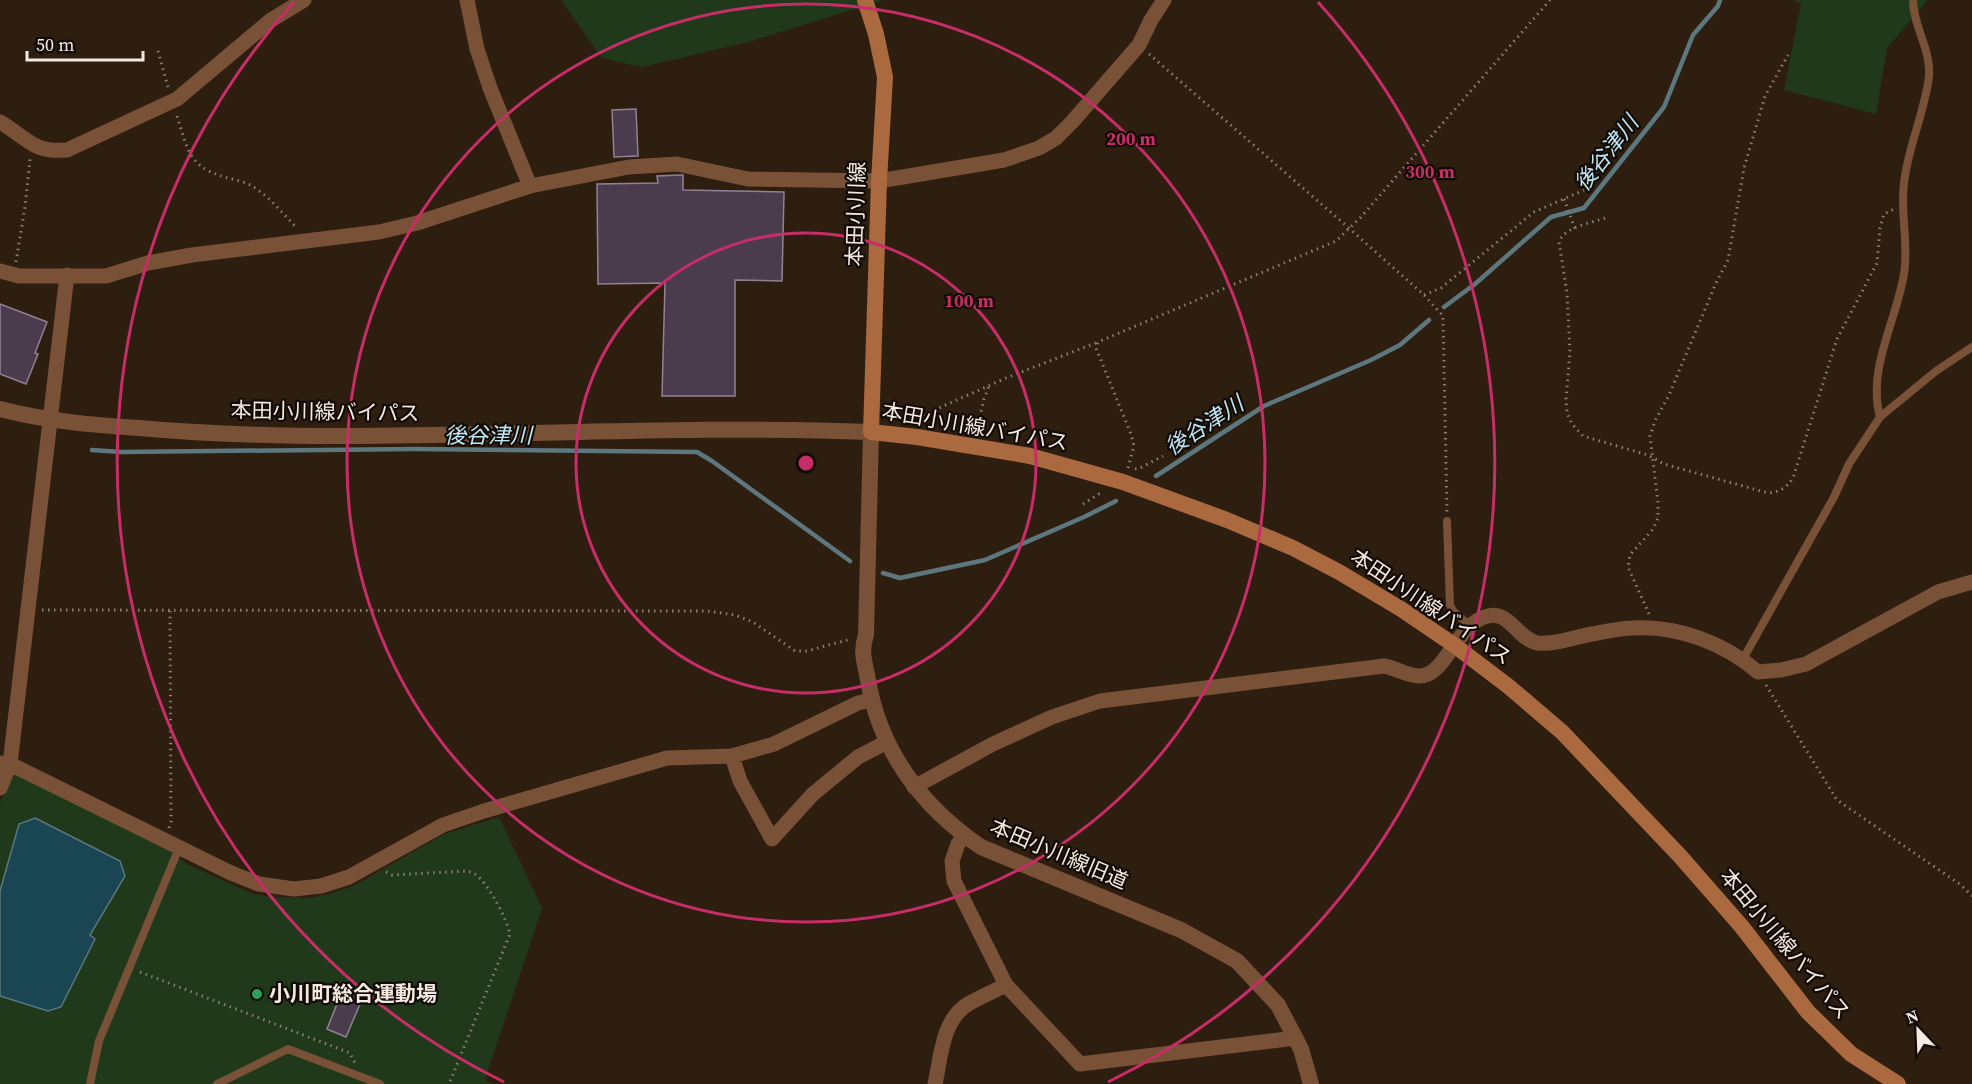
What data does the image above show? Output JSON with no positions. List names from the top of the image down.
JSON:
{
  "streets": {
    "main road": ["本田小川線", "本田小川線バイパス"],
    "street": ["本田小川線旧道"]
  },
  "crossings": [
    ["本田小川線", "本田小川線バイパス"],
    ["本田小川線", "本田小川線旧道"],
    ["本田小川線バイパス", "本田小川線旧道"]
  ],
  "water": ["後谷津川"],
  "places": ["小川町総合運動場"],
  "scale_bar": "50 m",
  "north": "top left",
  "rings": ["200 m", "300 m", "100 m"]
}
